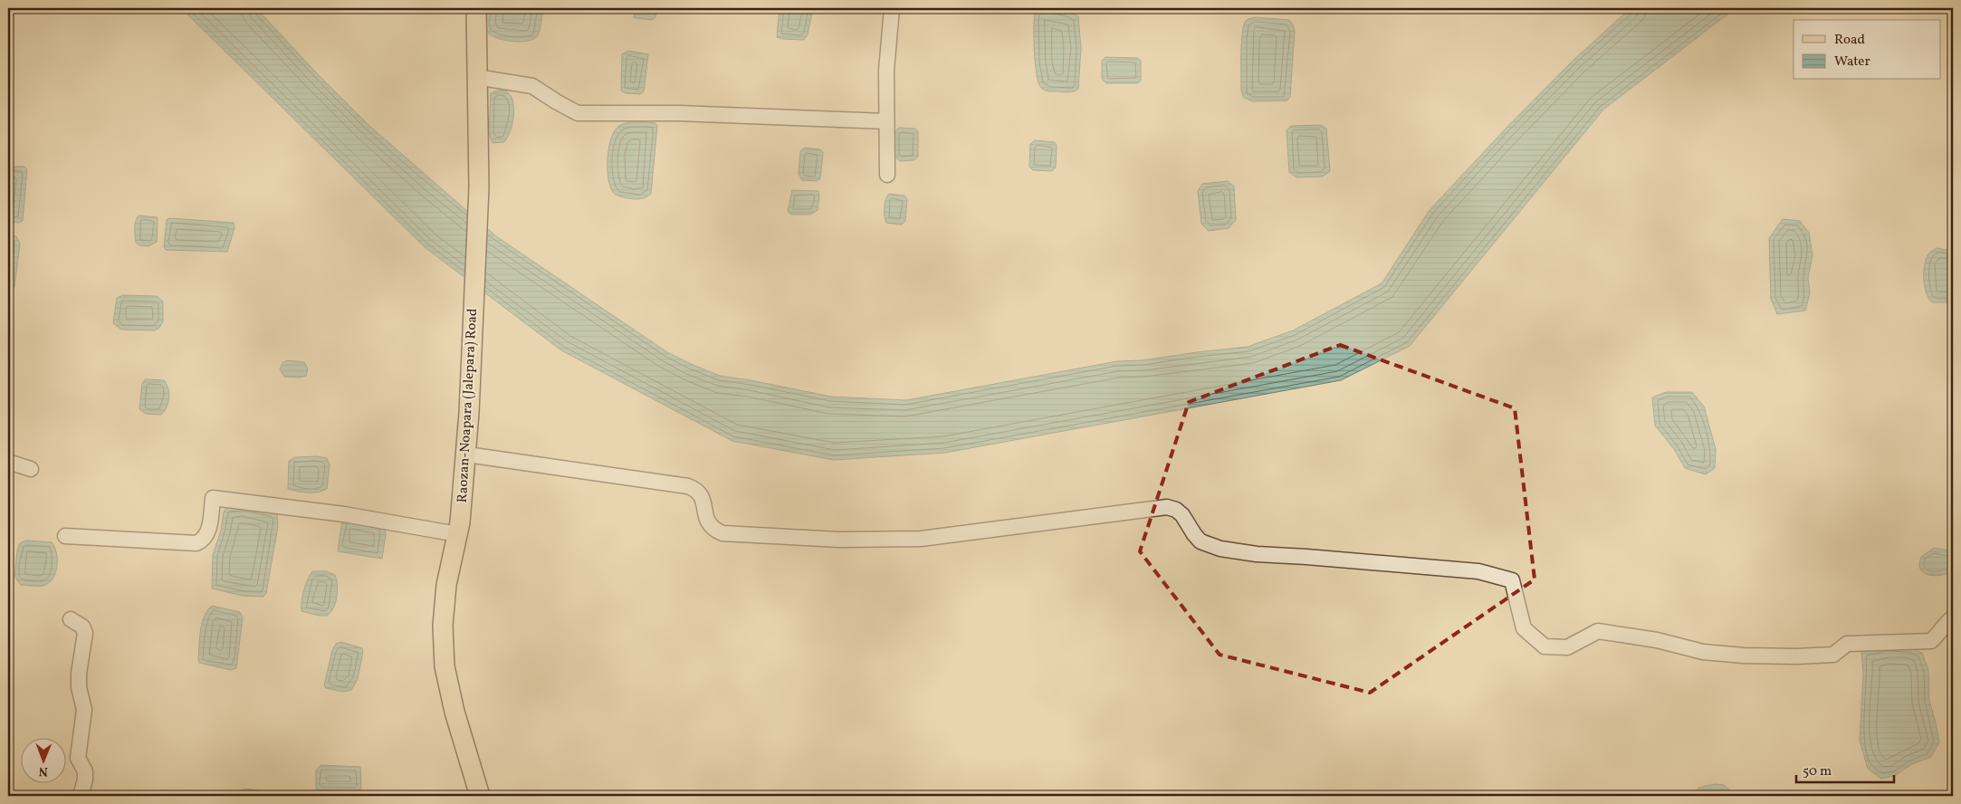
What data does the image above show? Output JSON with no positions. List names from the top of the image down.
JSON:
{
  "streets": {
    "main road": ["Raozan-Noapara (Jalepara) Road"]
  },
  "legend": ["Road", "Water"],
  "scale_bar": "50 m",
  "north": "bottom"
}
